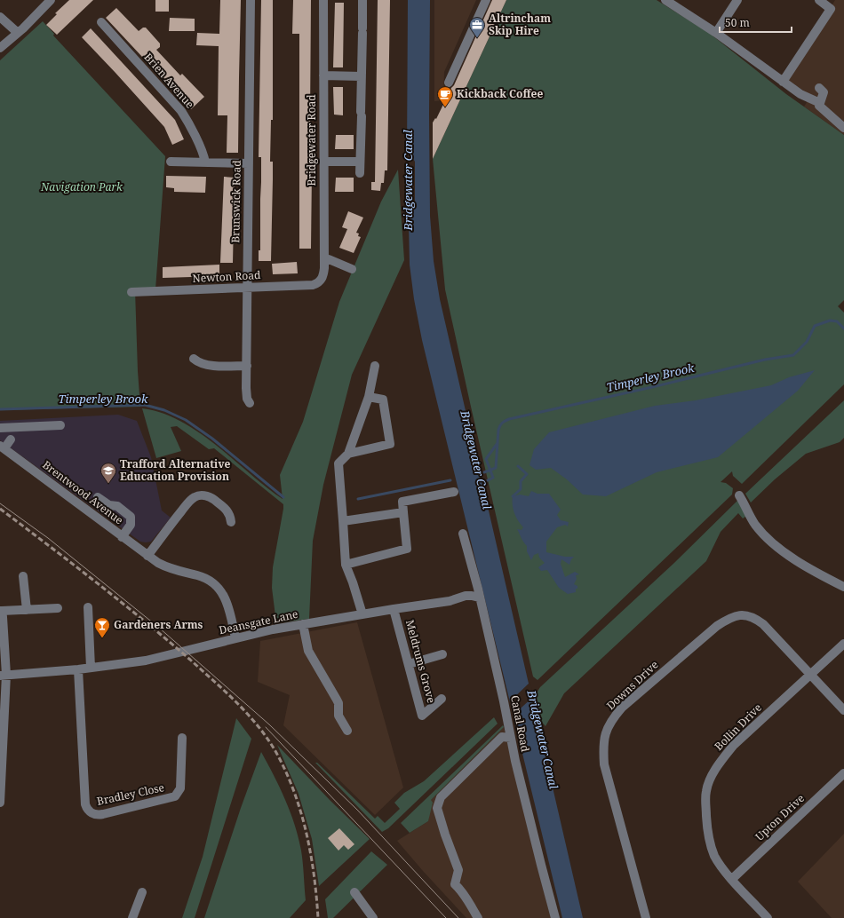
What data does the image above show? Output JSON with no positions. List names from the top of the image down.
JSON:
{
  "streets": {
    "street": [
      "Brien Avenue",
      "Bridgewater Road",
      "Brunswick Road",
      "Newton Road",
      "Brentwood Avenue",
      "Deansgate Lane",
      "Meldrums Grove",
      "Downs Drive",
      "Canal Road",
      "Bollin Drive",
      "Bradley Close",
      "Upton Drive"
    ]
  },
  "crossings": [
    ["Bridgewater Road", "Newton Road"],
    ["Brunswick Road", "Newton Road"],
    ["Brentwood Avenue", "Deansgate Lane"],
    ["Deansgate Lane", "Meldrums Grove"],
    ["Deansgate Lane", "Canal Road"],
    ["Deansgate Lane", "Bradley Close"],
    ["Downs Drive", "Bollin Drive"],
    ["Bollin Drive", "Upton Drive"]
  ],
  "water": ["Bridgewater Canal", "Timperley Brook"],
  "parks": ["Navigation Park"],
  "places": {
    "office": ["Altrincham Skip Hire"],
    "cafe": ["Kickback Coffee"],
    "school or university": ["Trafford Alternative Education Provision"],
    "bar": ["Gardeners Arms"]
  },
  "scale_bar": "50 m"
}
